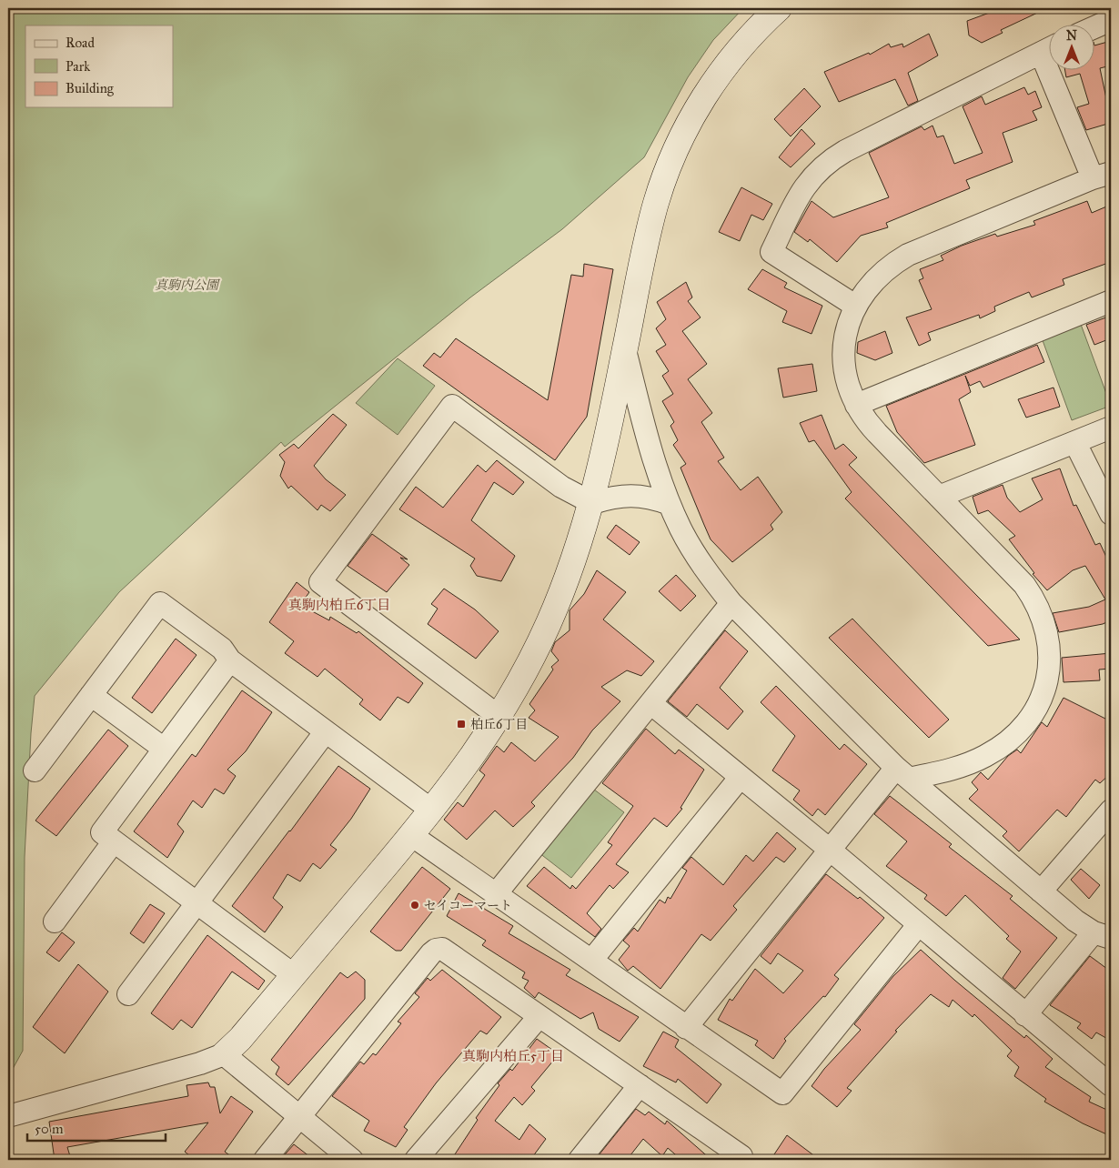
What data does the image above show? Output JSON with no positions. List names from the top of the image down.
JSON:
{
  "districts": ["真駒内柏丘6丁目", "真駒内柏丘5丁目"],
  "parks": ["真駒内公園"],
  "places": {
    "transit": ["柏丘6丁目"],
    "other": ["セイコーマート"]
  },
  "legend": ["Road", "Park", "Building"],
  "scale_bar": "50 m",
  "north": "top"
}
